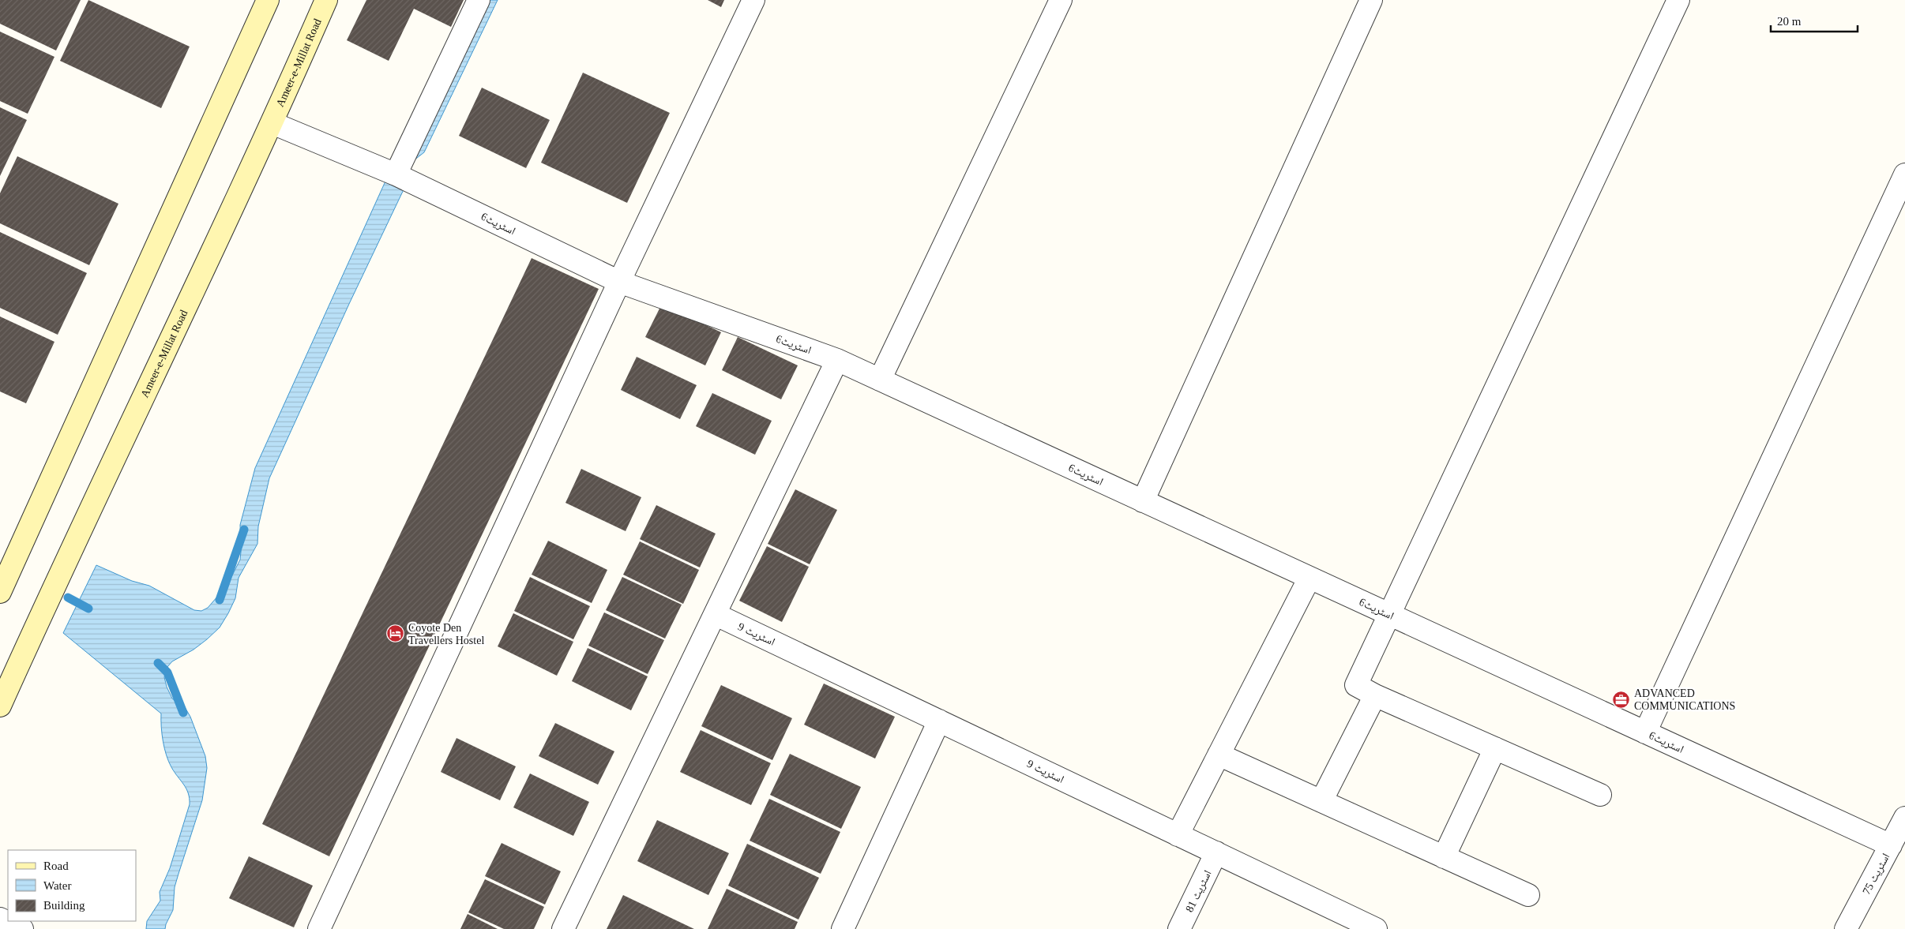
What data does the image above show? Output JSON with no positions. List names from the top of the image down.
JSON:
{
  "streets": {
    "main road": ["Ameer-e-Millat Road"],
    "street": [
      "اسٹریٹ6",
      "اسٹریٹ 9",
      "اسٹریٹ 75",
      "اسٹریٹ 81"
    ]
  },
  "crossings": [
    ["Ameer-e-Millat Road", "اسٹریٹ6"],
    ["اسٹریٹ6", "اسٹریٹ 75"],
    ["اسٹریٹ 9", "اسٹریٹ 81"]
  ],
  "places": {
    "hotel": ["Coyote Den Travellers Hostel"],
    "office": ["ADVANCED COMMUNICATIONS"]
  },
  "legend": ["Road", "Water", "Building"],
  "scale_bar": "20 m"
}
